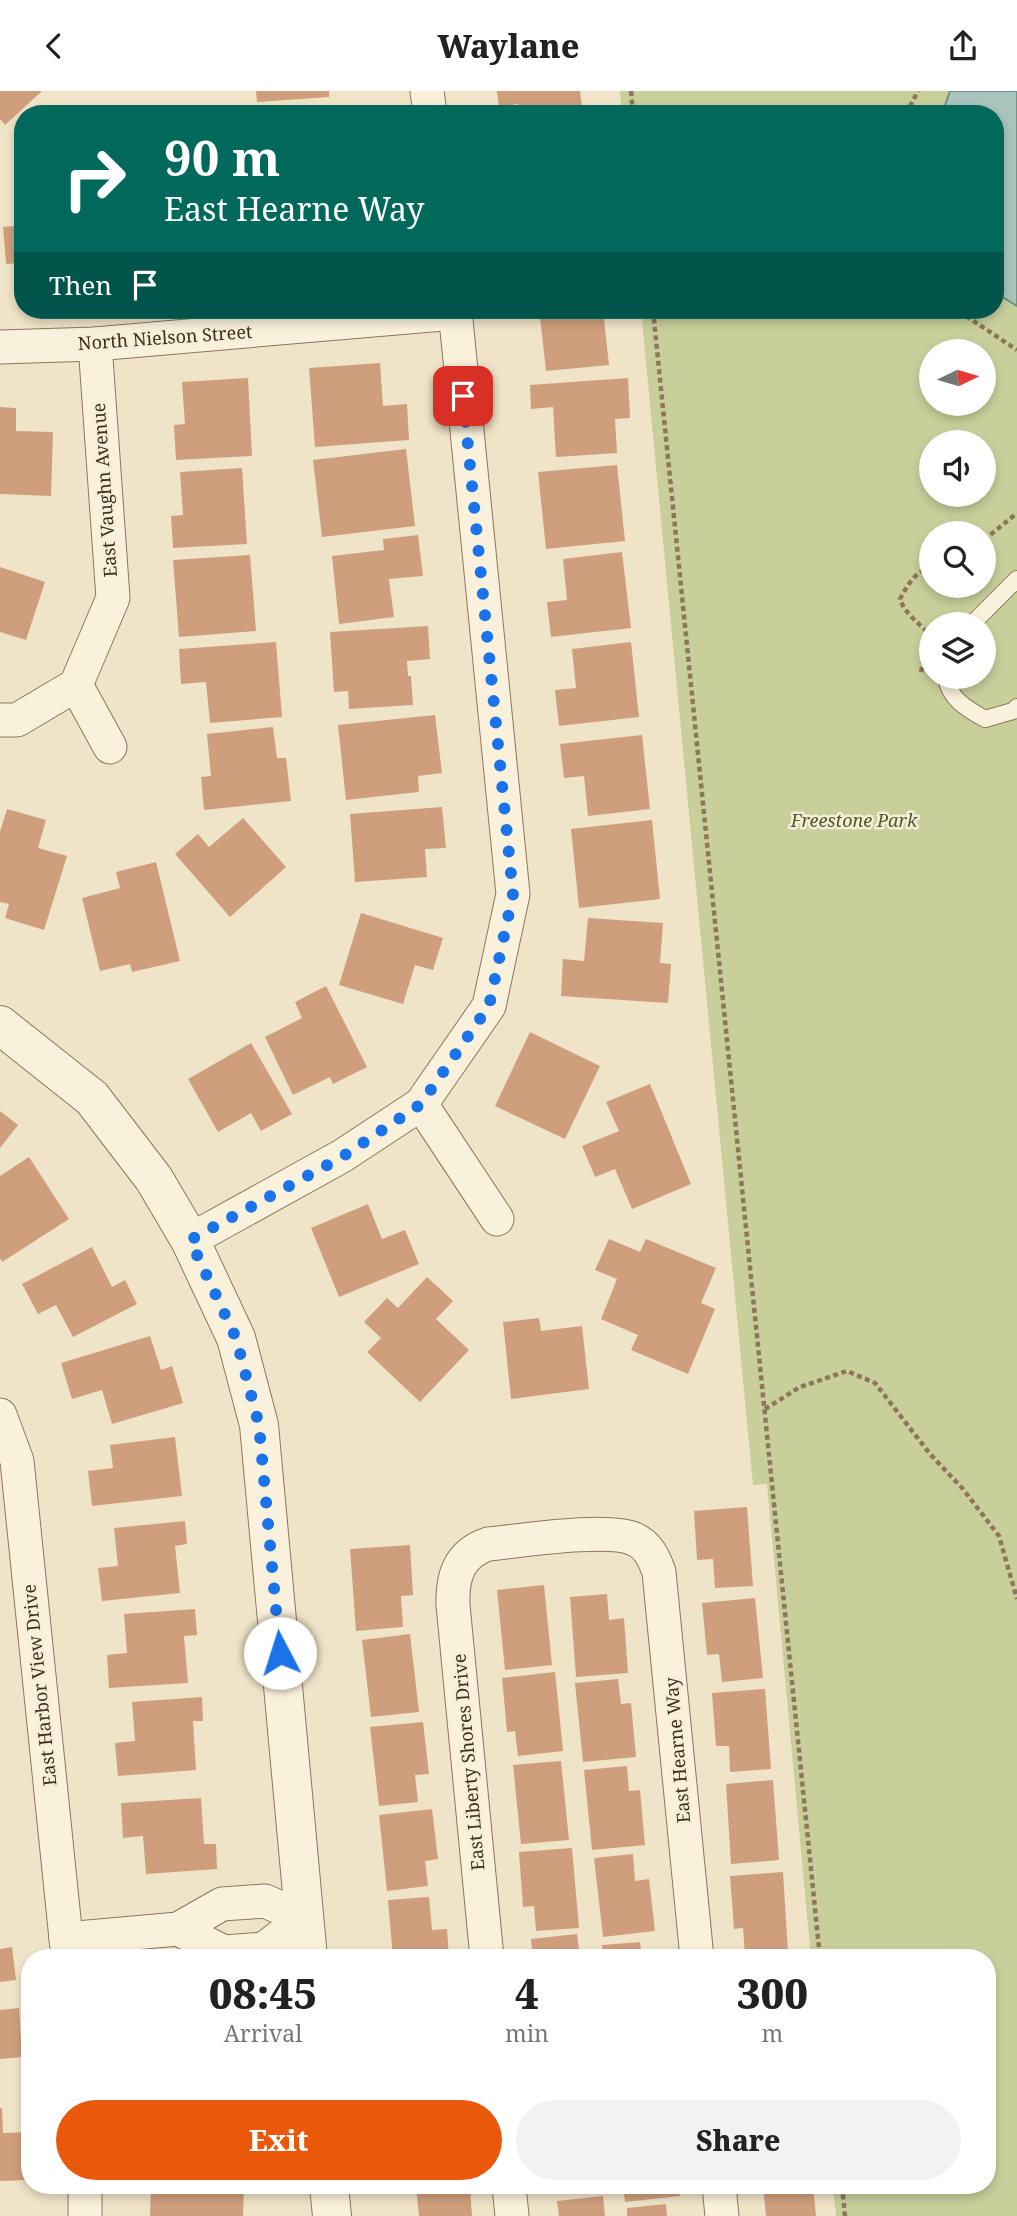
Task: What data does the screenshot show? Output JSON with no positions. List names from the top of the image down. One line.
{"streets":{"street":["North Nielson Street","East Vaughn Avenue","East Harbor View Drive","East Hearne Way","East Liberty Shores Drive"]},"crossings":[["North Nielson Street","East Vaughn Avenue"],["East Hearne Way","East Liberty Shores Drive"]],"parks":["Freestone Park"],"north":"right","page":{"header":"Waylane","turn":["90 m","East Hearne Way"],"then":"Then","eta":["08:45","Arrival","4","min","300","m"],"buttons":["Exit","Share"]}}
